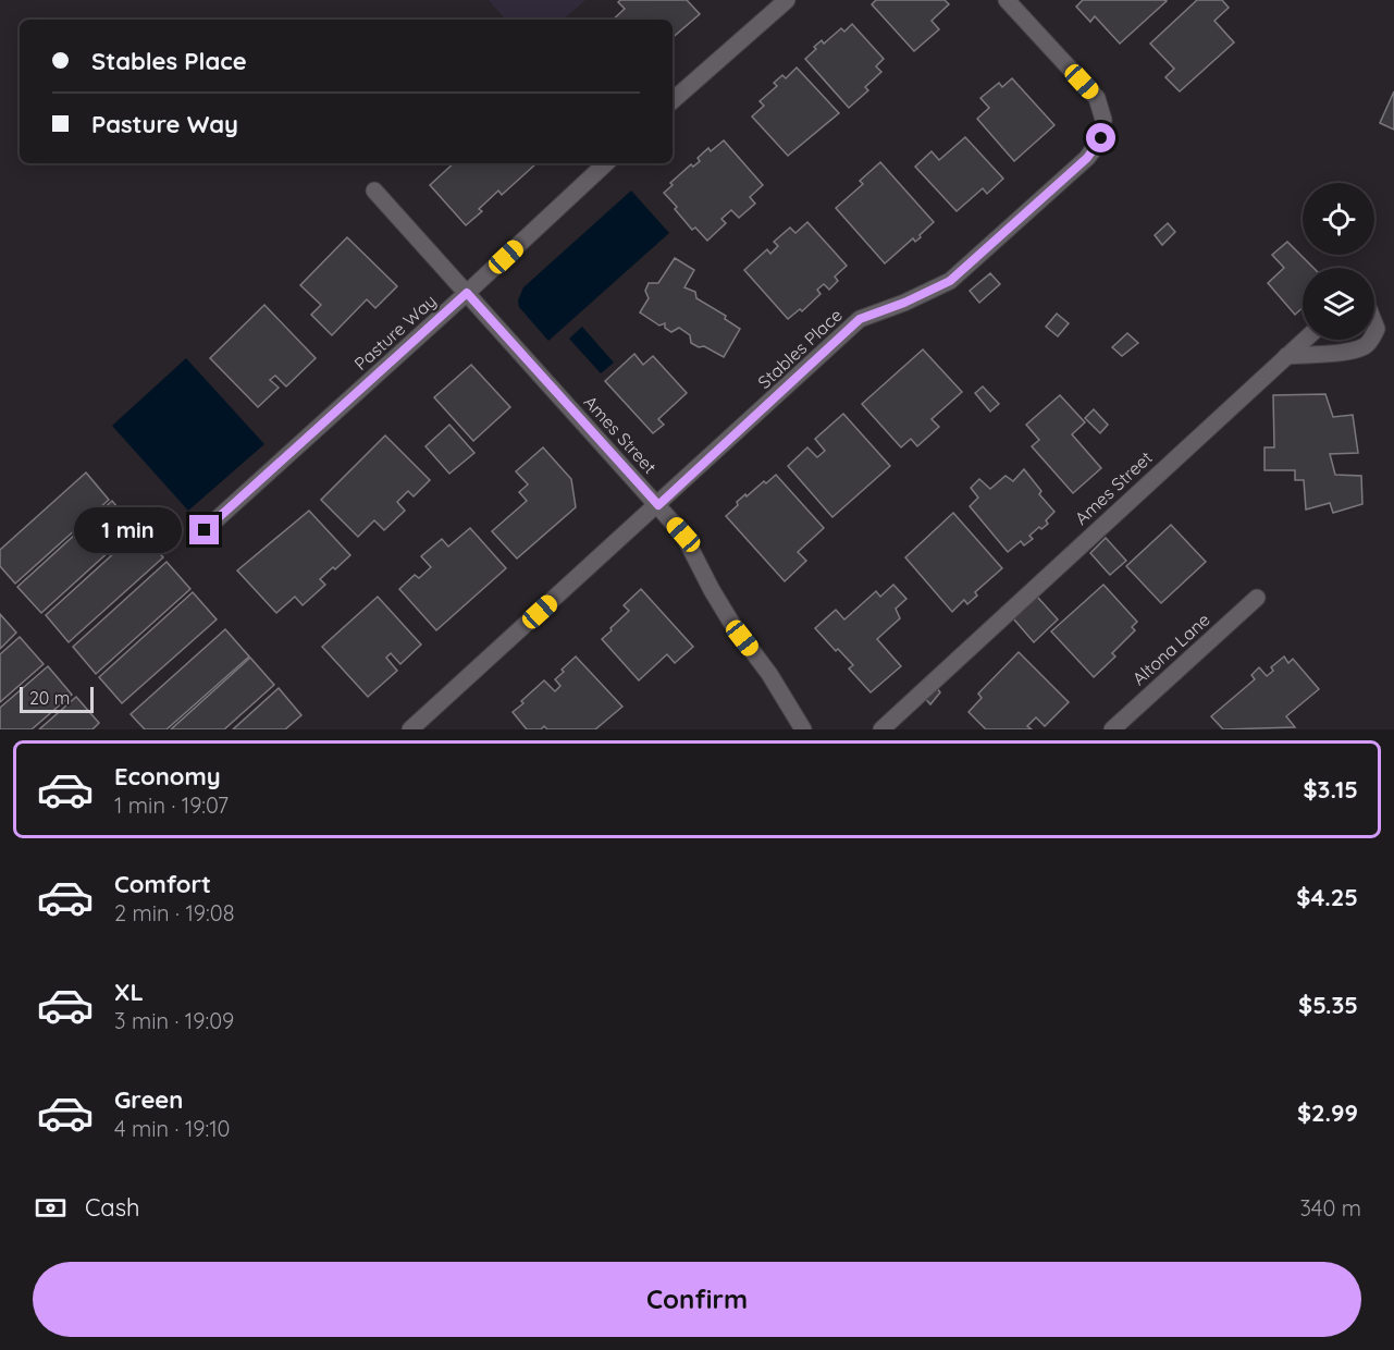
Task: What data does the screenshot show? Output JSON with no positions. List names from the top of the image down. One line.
{"streets":{"street":["Pasture Way","Stables Place","Ames Street","Altona Lane"]},"crossings":[["Pasture Way","Ames Street"],["Stables Place","Ames Street"]],"scale_bar":"20 m","page":{"banner":["Stables Place","Pasture Way"],"bubble":"1 min","scale":"20 m","list":[{"name":"Economy","note":"1 min · 19:07","value":"$3.15"},{"name":"Comfort","note":"2 min · 19:08","value":"$4.25"},{"name":"XL","note":"3 min · 19:09","value":"$5.35"},{"name":"Green","note":"4 min · 19:10","value":"$2.99"}],"pay":["Cash","340 m"],"buttons":"Confirm"}}
